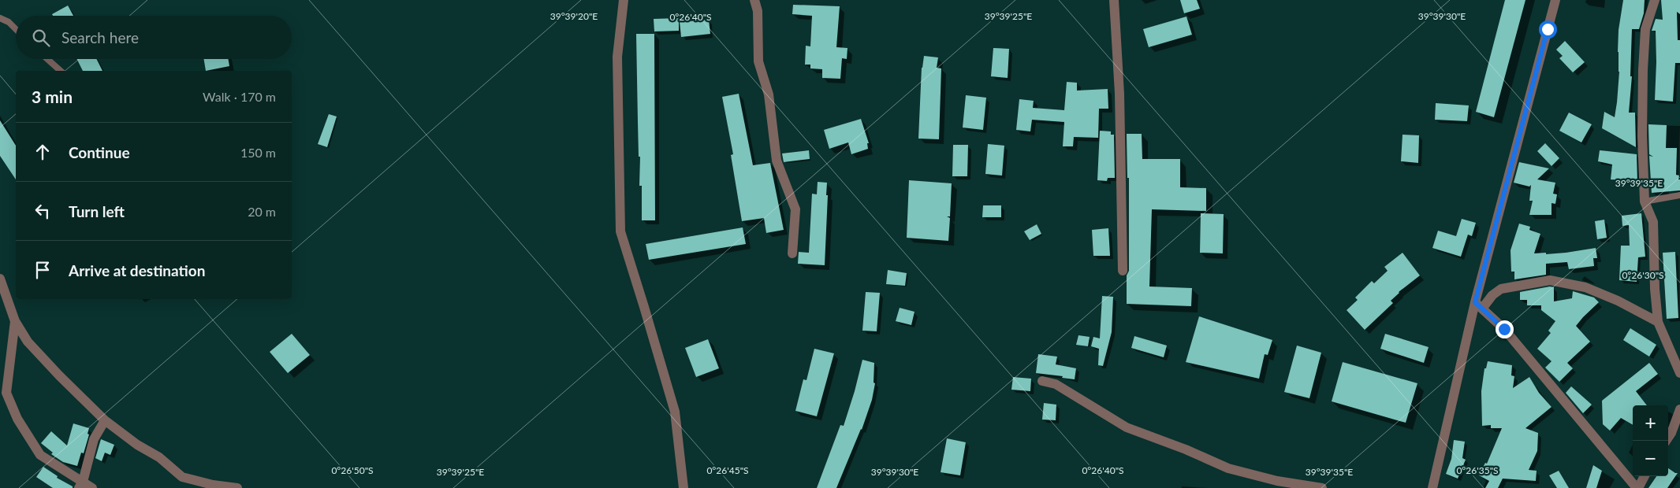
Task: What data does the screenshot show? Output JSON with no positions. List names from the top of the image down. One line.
{"page":{"search":"Search here","heading":["3 min","Walk · 170 m"],"list":[["Continue","150 m"],["Turn left","20 m"],"Arrive at destination"],"map_buttons":["+","−"]},"coordinates":["39°39'20\"E","39°39'25\"E","39°39'30\"E","0°26'40\"S","39°39'35\"E","0°26'30\"S","0°26'50\"S","0°26'45\"S","0°26'35\"S"]}
